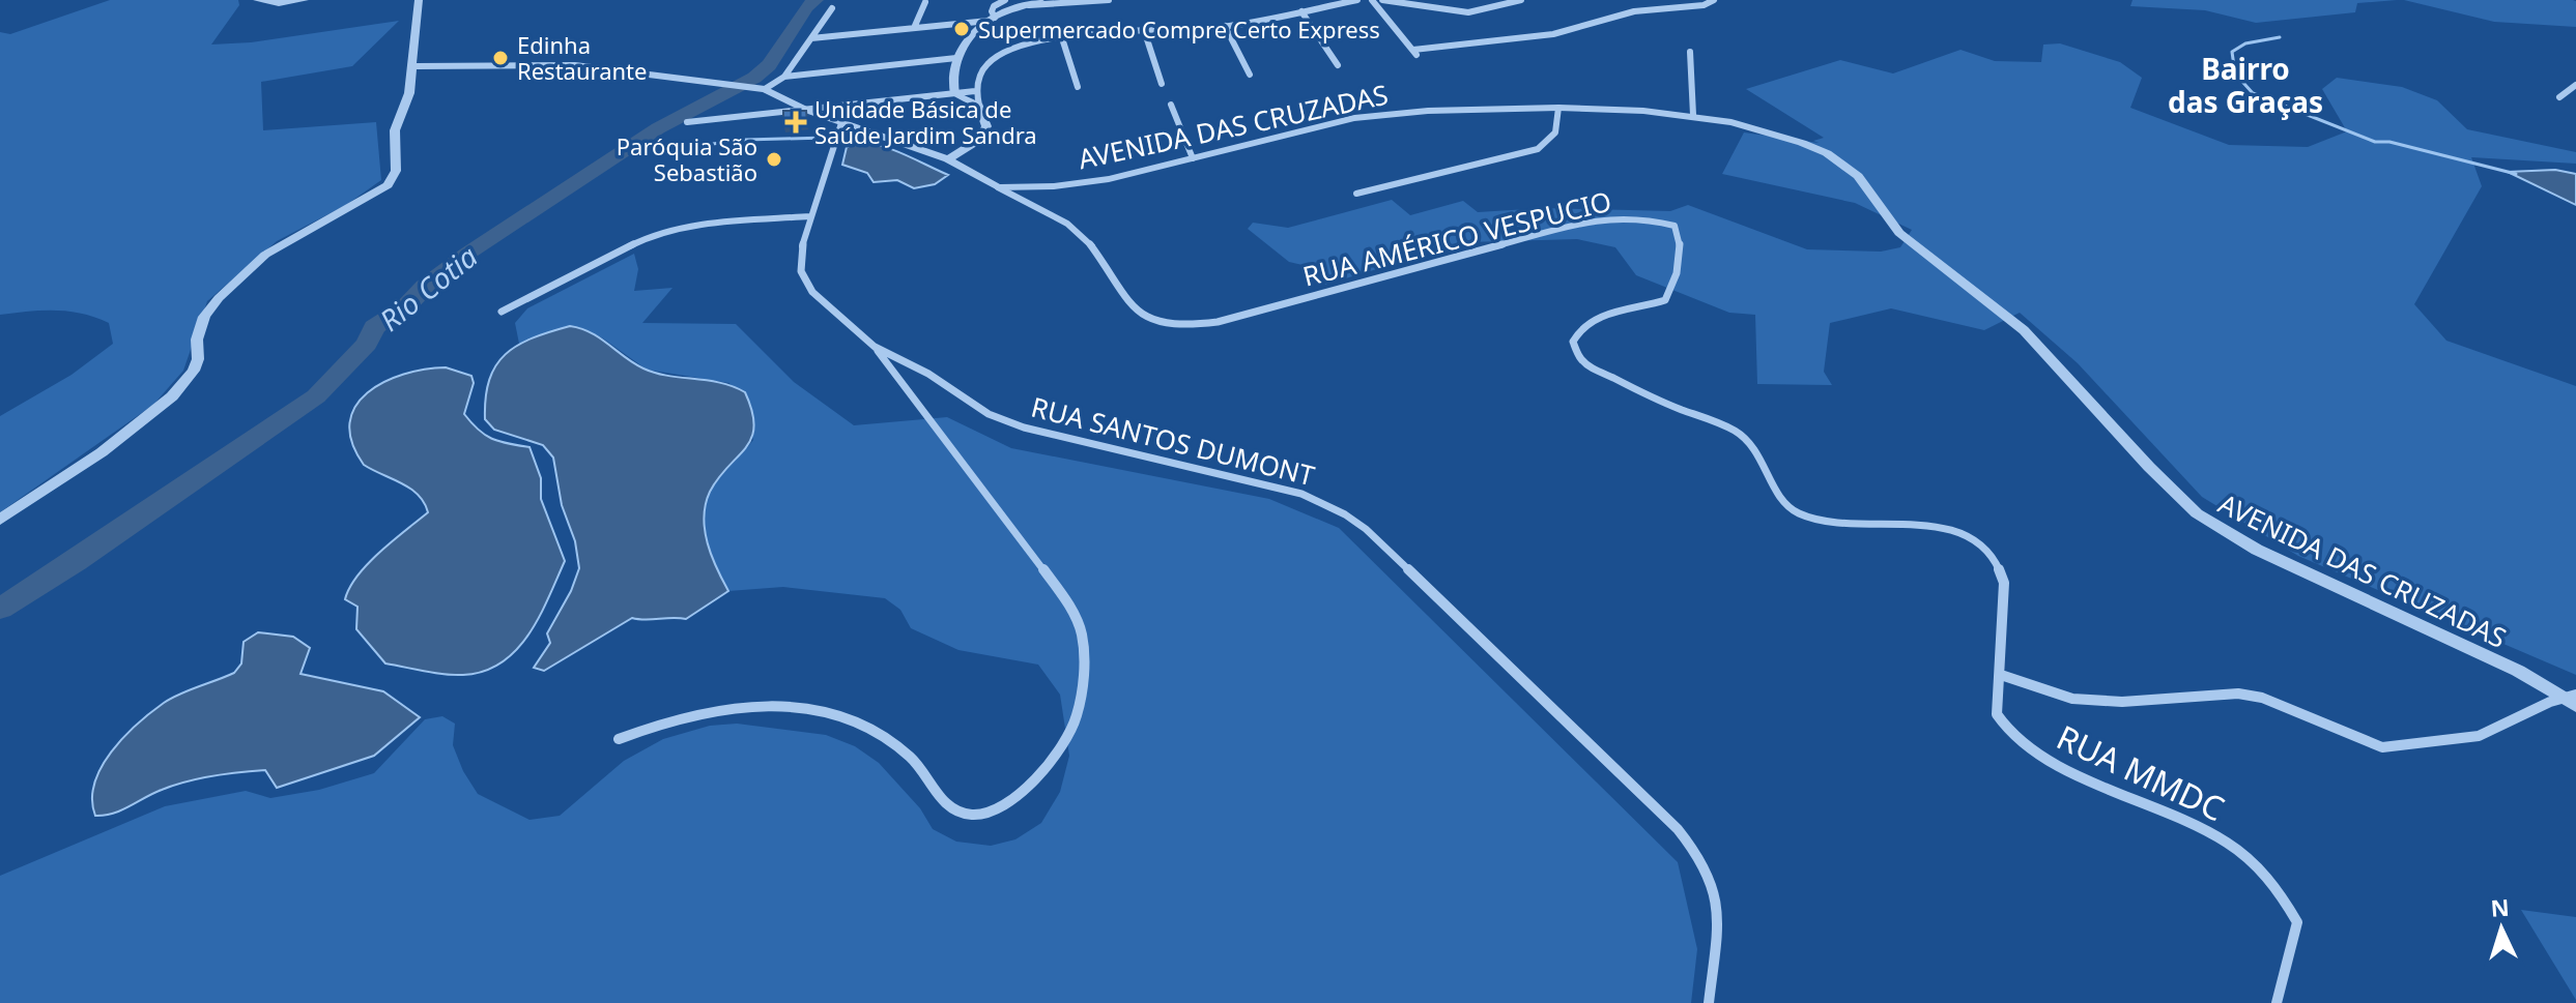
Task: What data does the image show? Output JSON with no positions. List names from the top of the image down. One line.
{"streets":{"street":["AVENIDA DAS CRUZADAS","RUA AMÉRICO VESPUCIO","RUA SANTOS DUMONT","RUA MMDC"]},"crossings":[["AVENIDA DAS CRUZADAS","RUA AMÉRICO VESPUCIO"],["RUA AMÉRICO VESPUCIO","RUA MMDC"]],"districts":["Bairro das Graças"],"water":["Rio Cotia"],"places":{"other":["Supermercado Compre Certo Express","Edinha Restaurante","Paróquia São Sebastião"],"health":["Unidade Básica de Saúde Jardim Sandra"]},"north":"top"}
